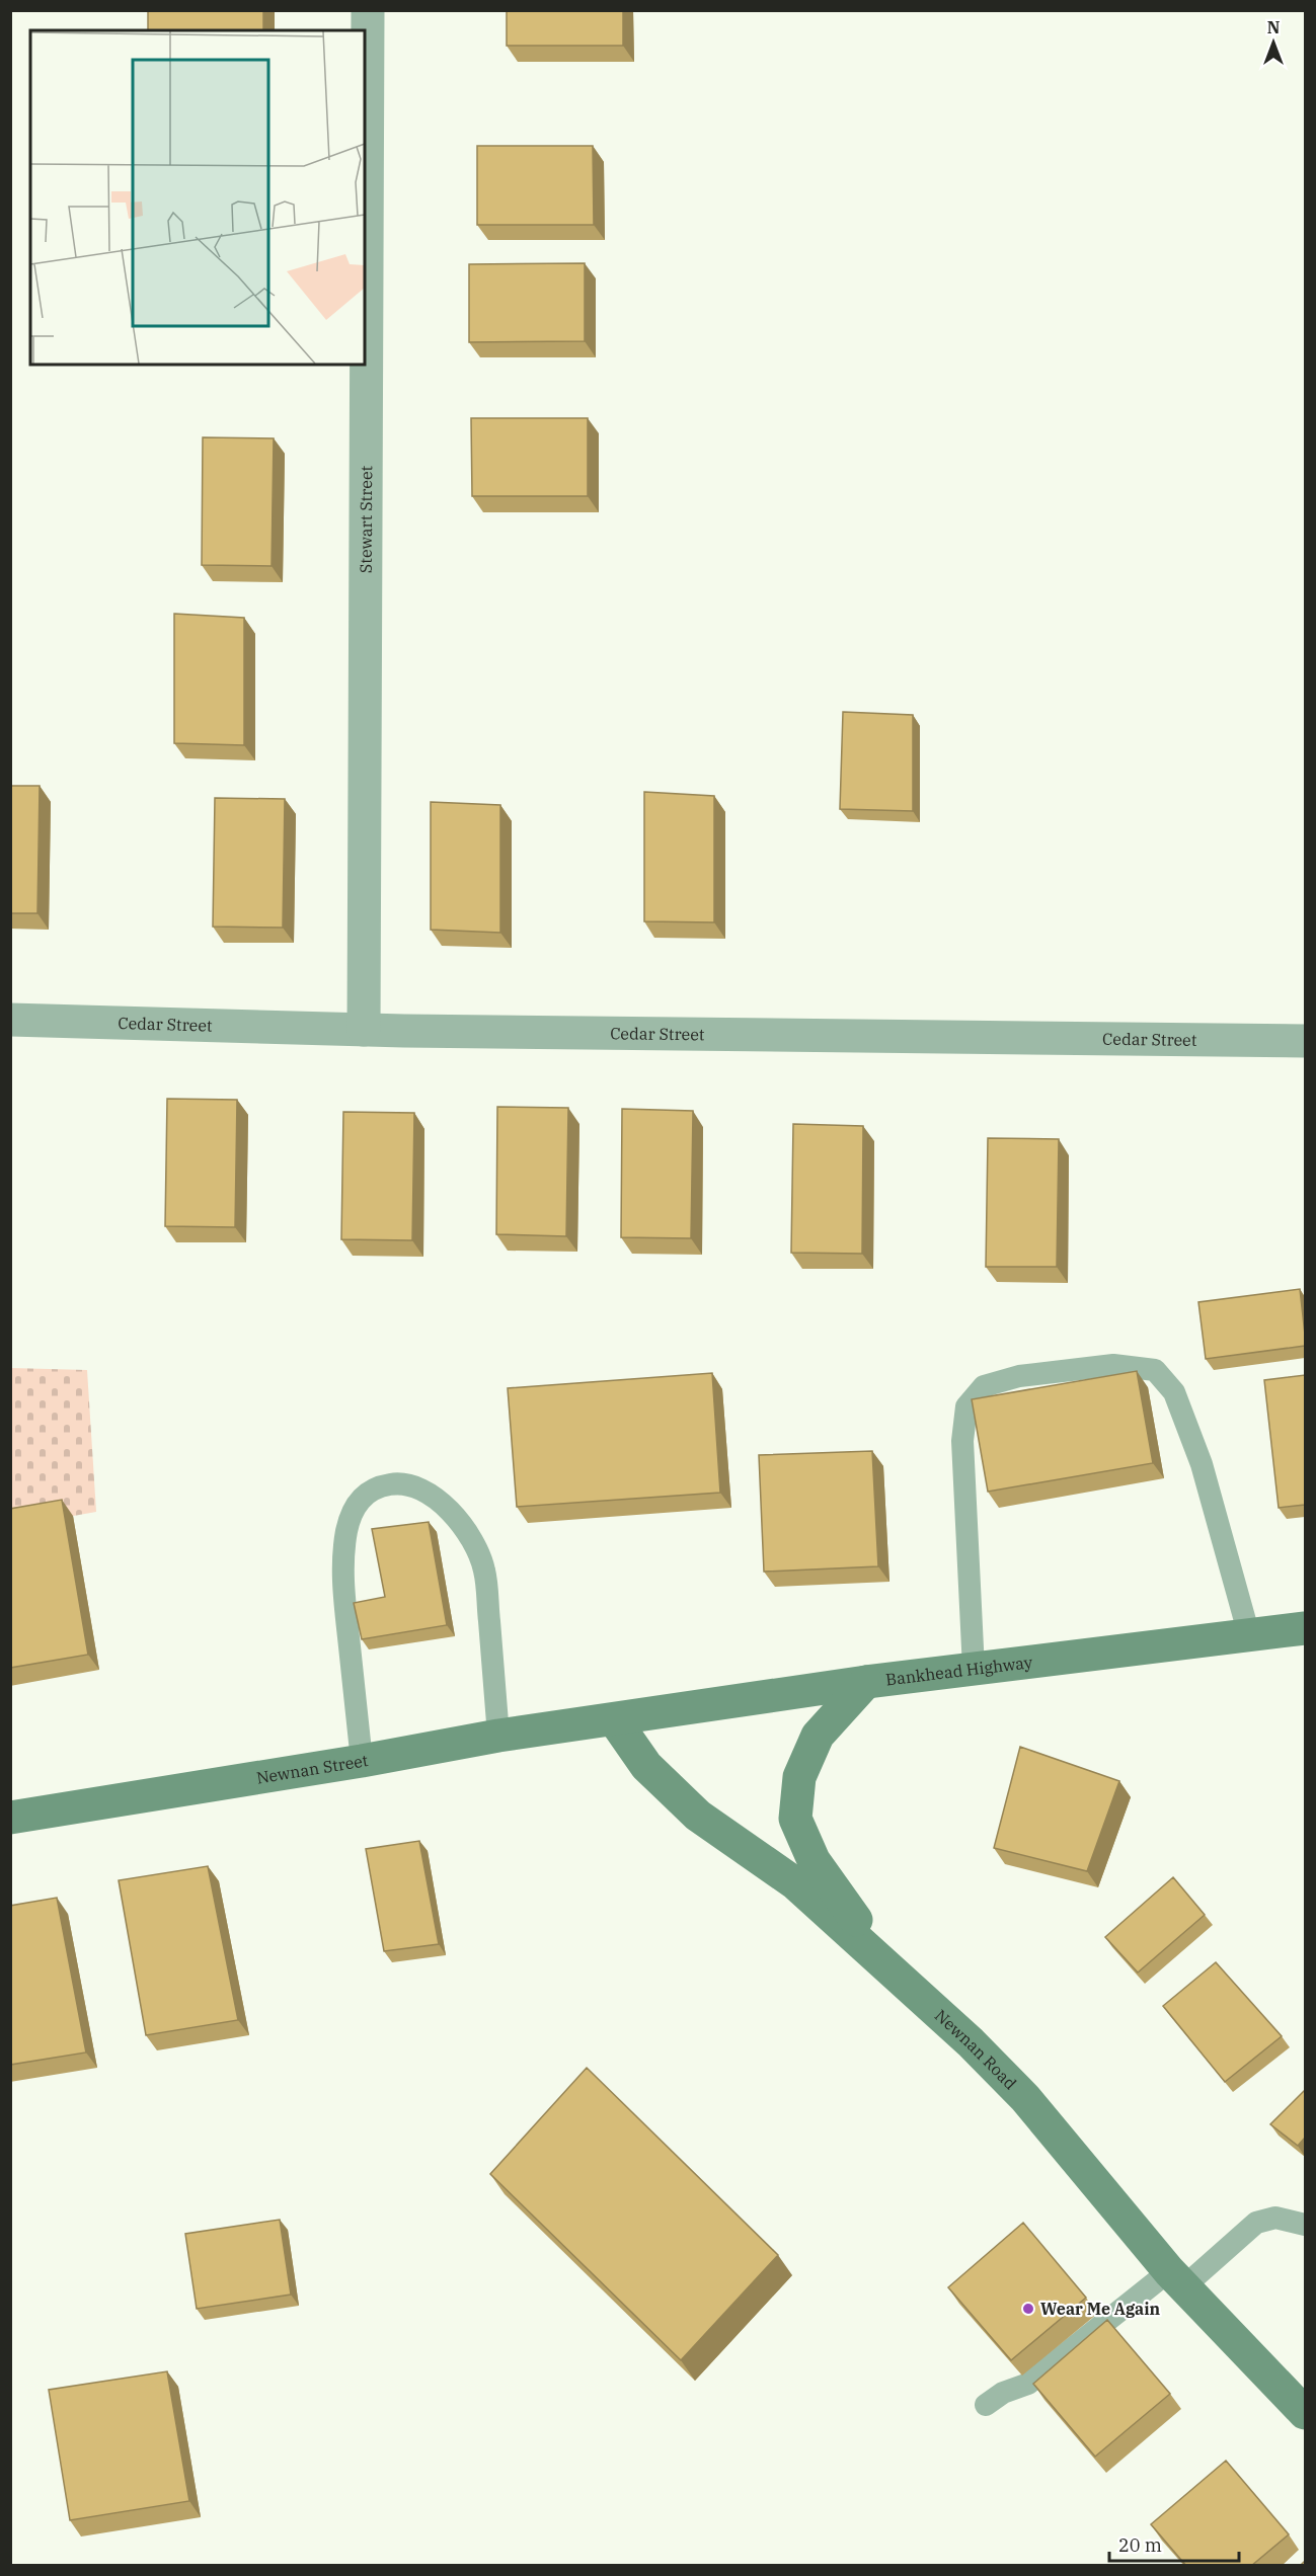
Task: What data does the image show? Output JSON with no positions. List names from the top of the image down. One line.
{"streets":{"main road":["Bankhead Highway","Newnan Street","Newnan Road"],"street":["Stewart Street","Cedar Street"]},"crossings":[["Stewart Street","Cedar Street"],["Bankhead Highway","Newnan Street"],["Bankhead Highway","Newnan Road"],["Newnan Street","Newnan Road"]],"places":["Wear Me Again"],"scale_bar":"20 m","north":"top"}
